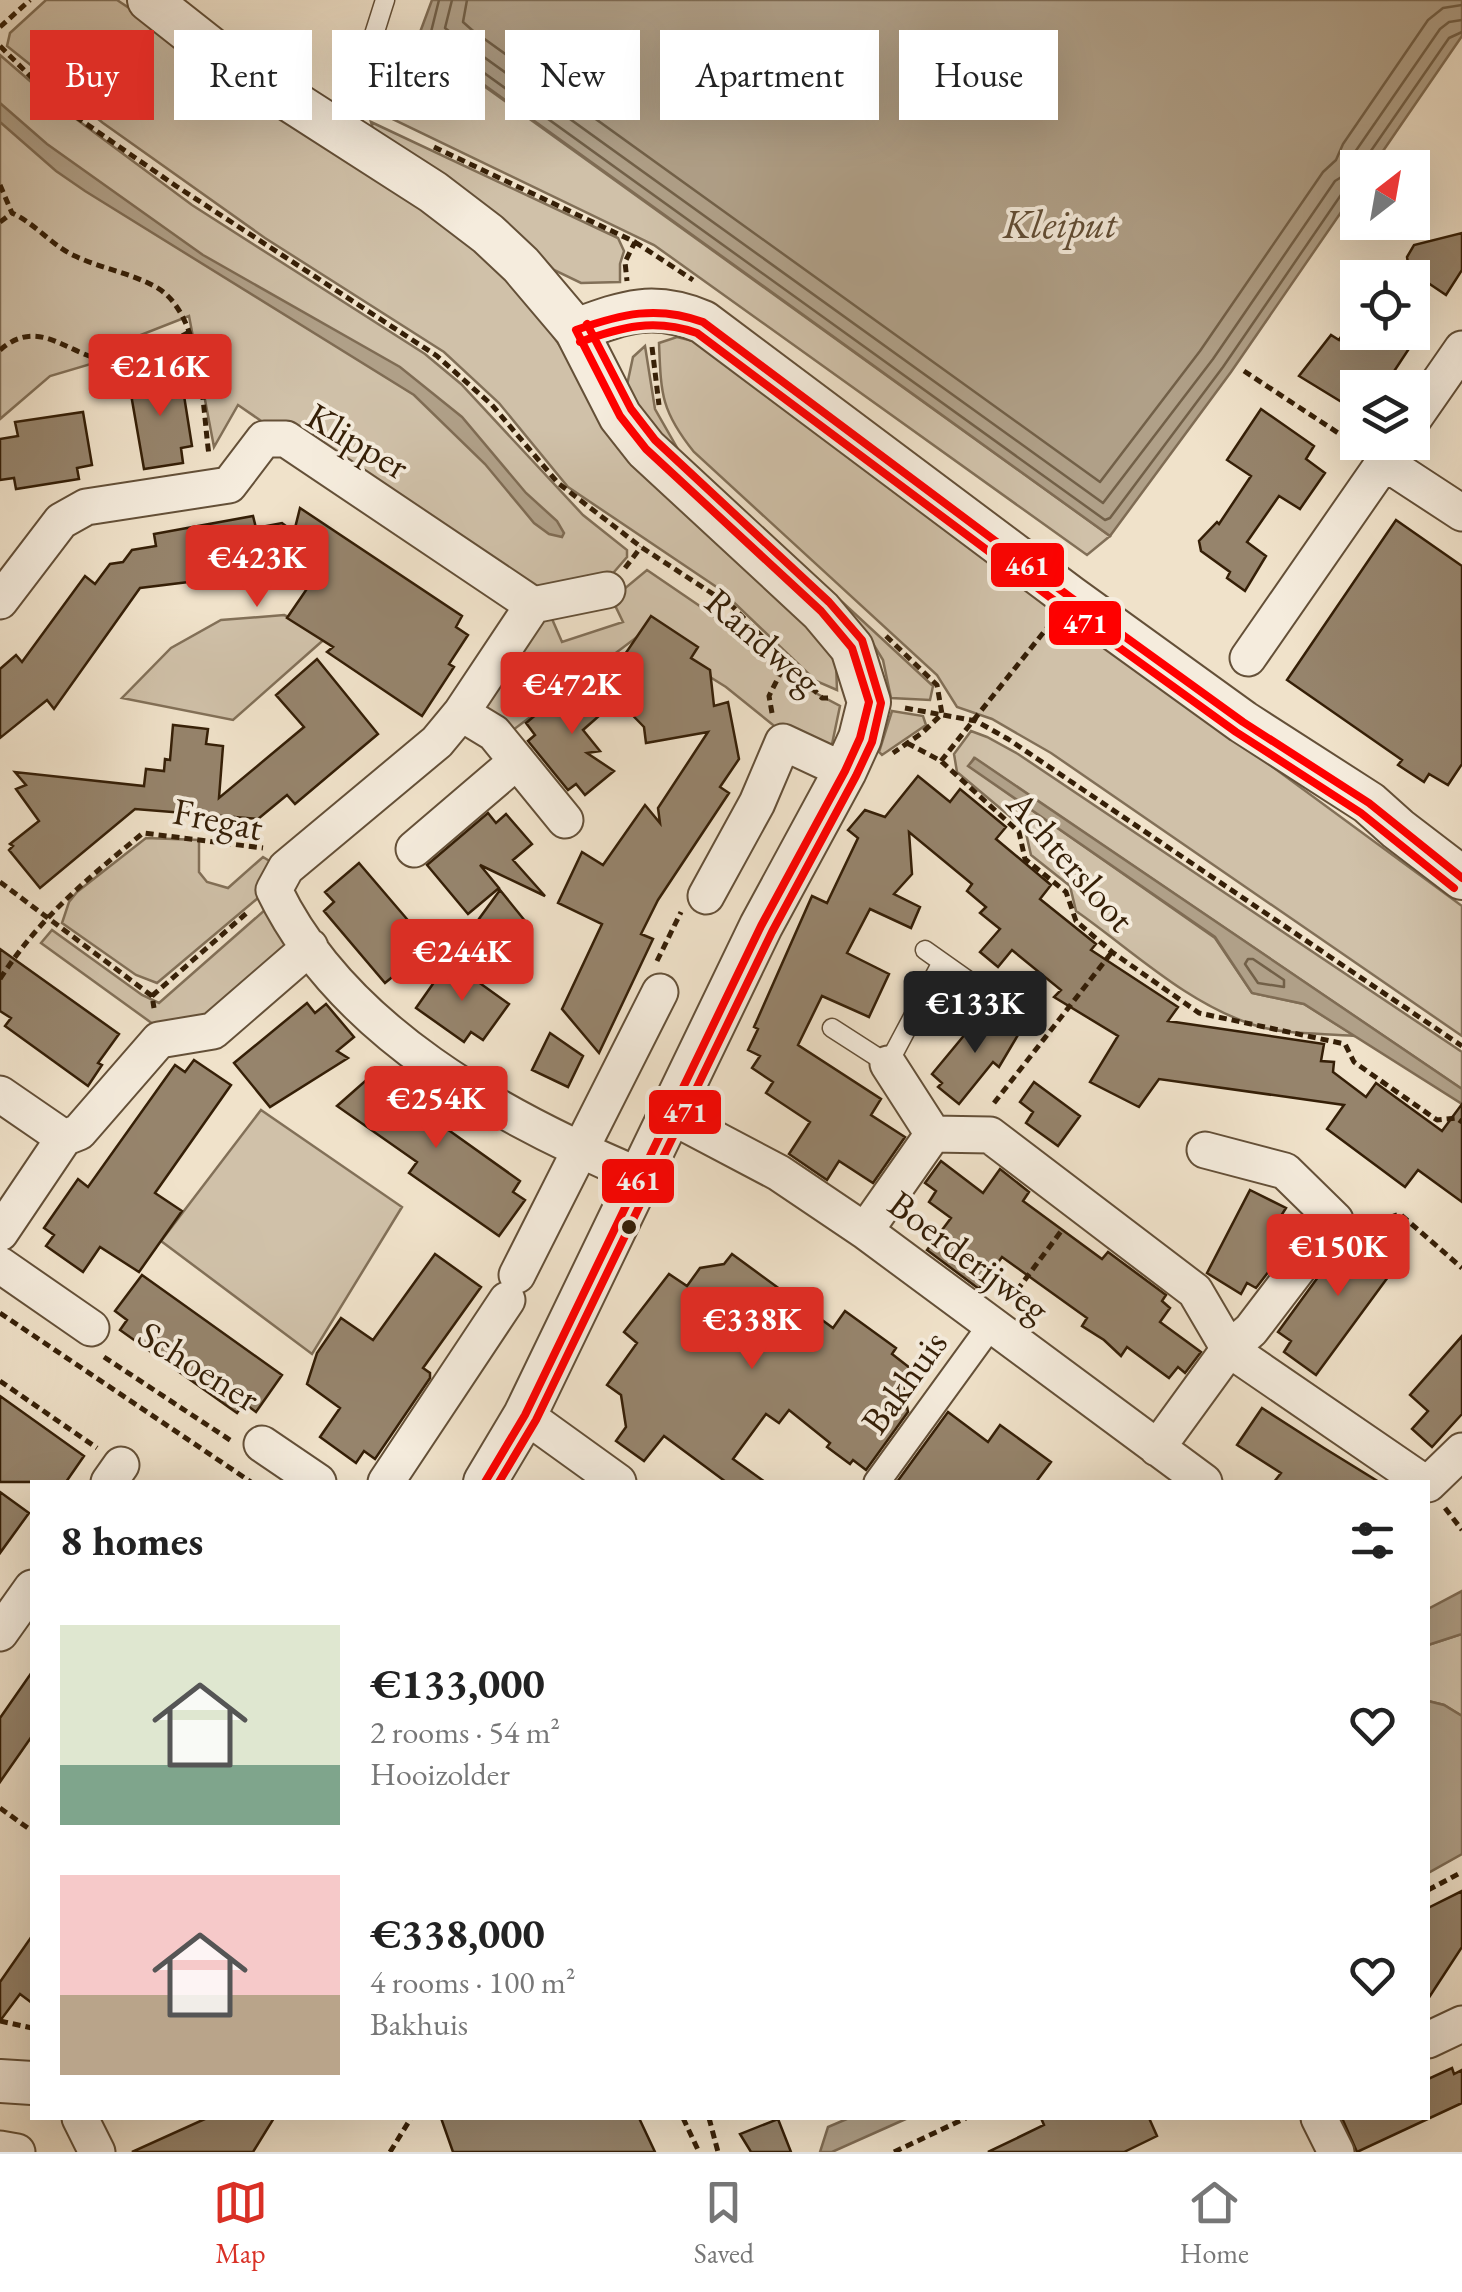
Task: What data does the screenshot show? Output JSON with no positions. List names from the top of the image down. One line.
{"streets":{"street":["Klipper","Randweg","Boerderijweg","Schoener","Bakhuis"],"path":["Fregat","Achtersloot"]},"crossings":[["Randweg","Achtersloot"],["Boerderijweg","Bakhuis"]],"water":["Kleiput"],"lines":["transit line 461","transit line 471"],"north":"top right","page":{"chip":["Buy","Rent","Filters","New","Apartment","House"],"price":["€216K","€423K","€472K","€244K","€133K","€254K","€150K","€338K"],"heading":"8 homes","list":[{"name":"€133,000","note":"2 rooms · 54 m² · Hooizolder"},{"name":"€338,000","note":"4 rooms · 100 m² · Bakhuis"}],"tabs":["Map","Saved","Home"]}}
